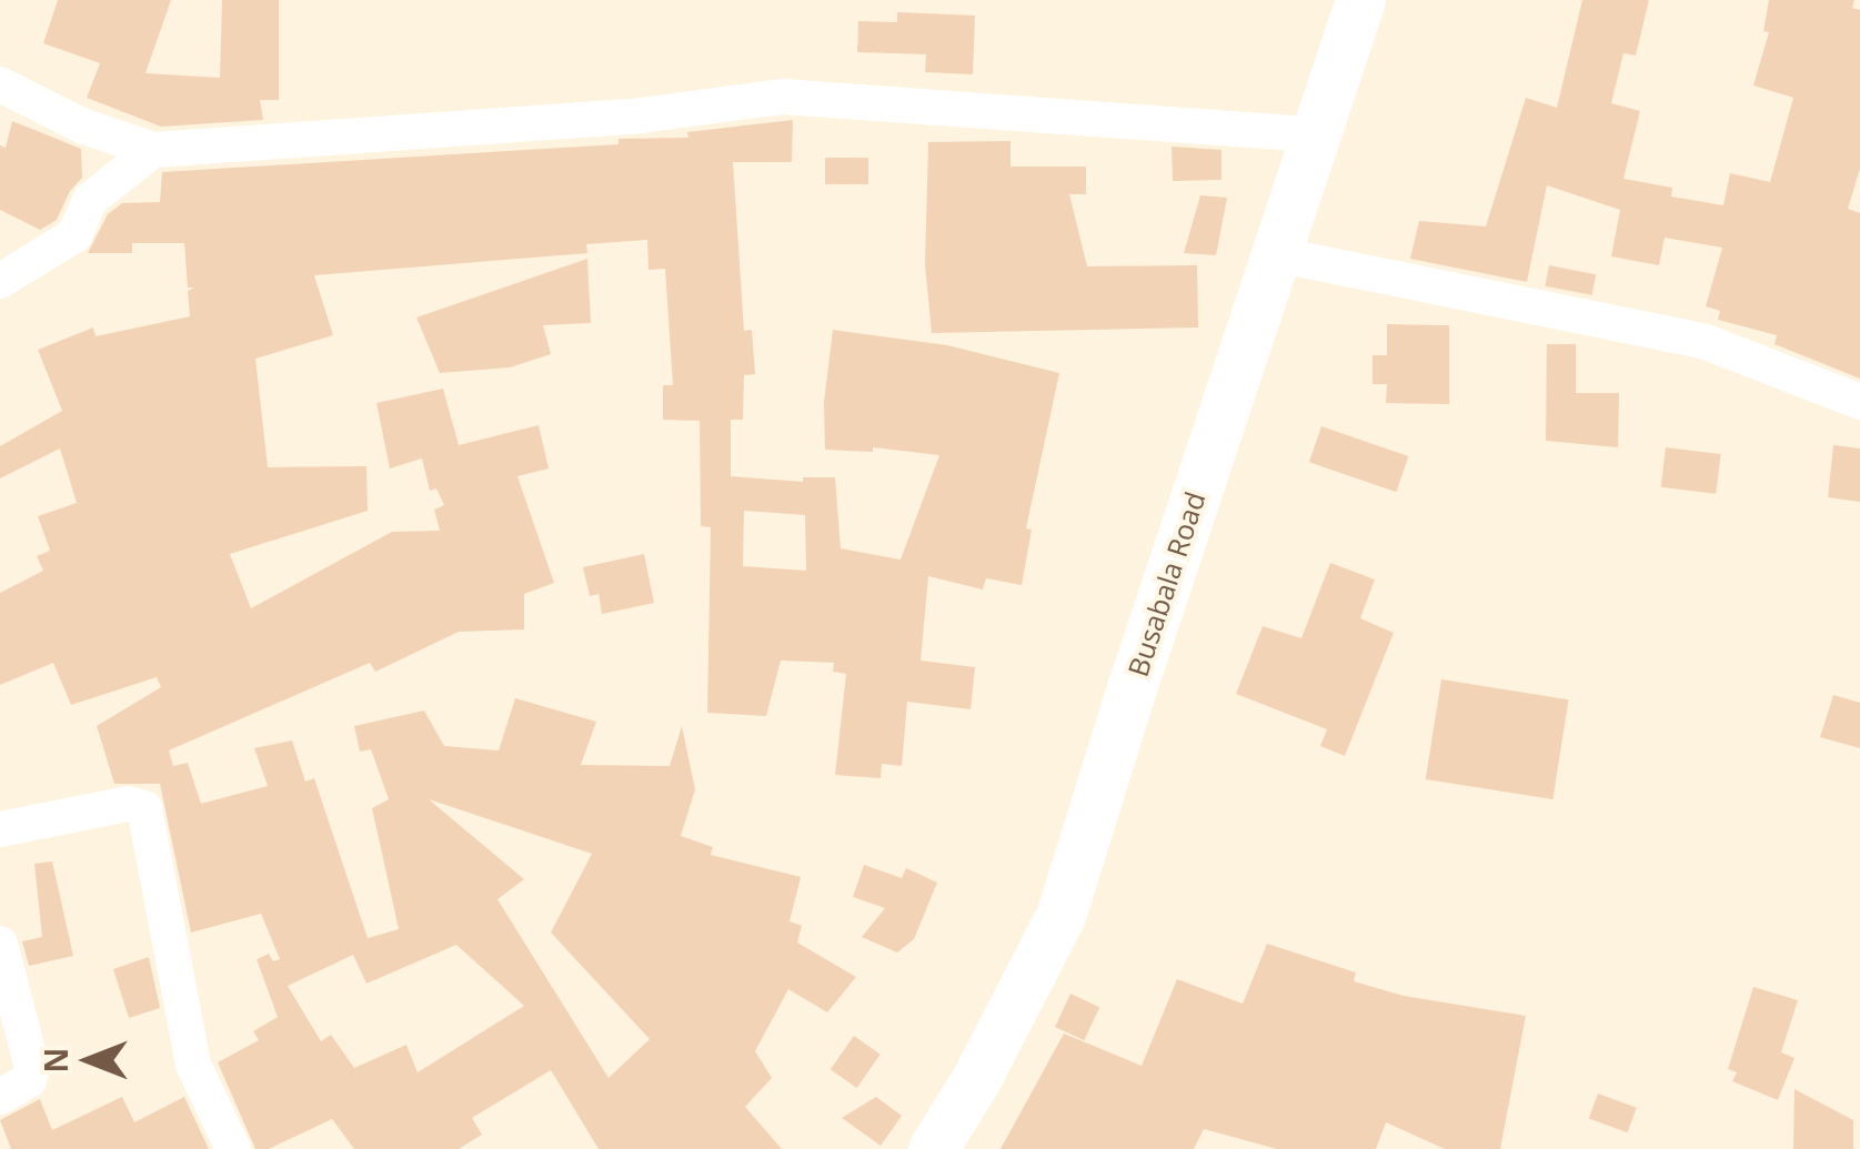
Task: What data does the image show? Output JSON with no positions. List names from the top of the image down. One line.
{"streets":{"street":["Busabala Road"]},"north":"left"}
